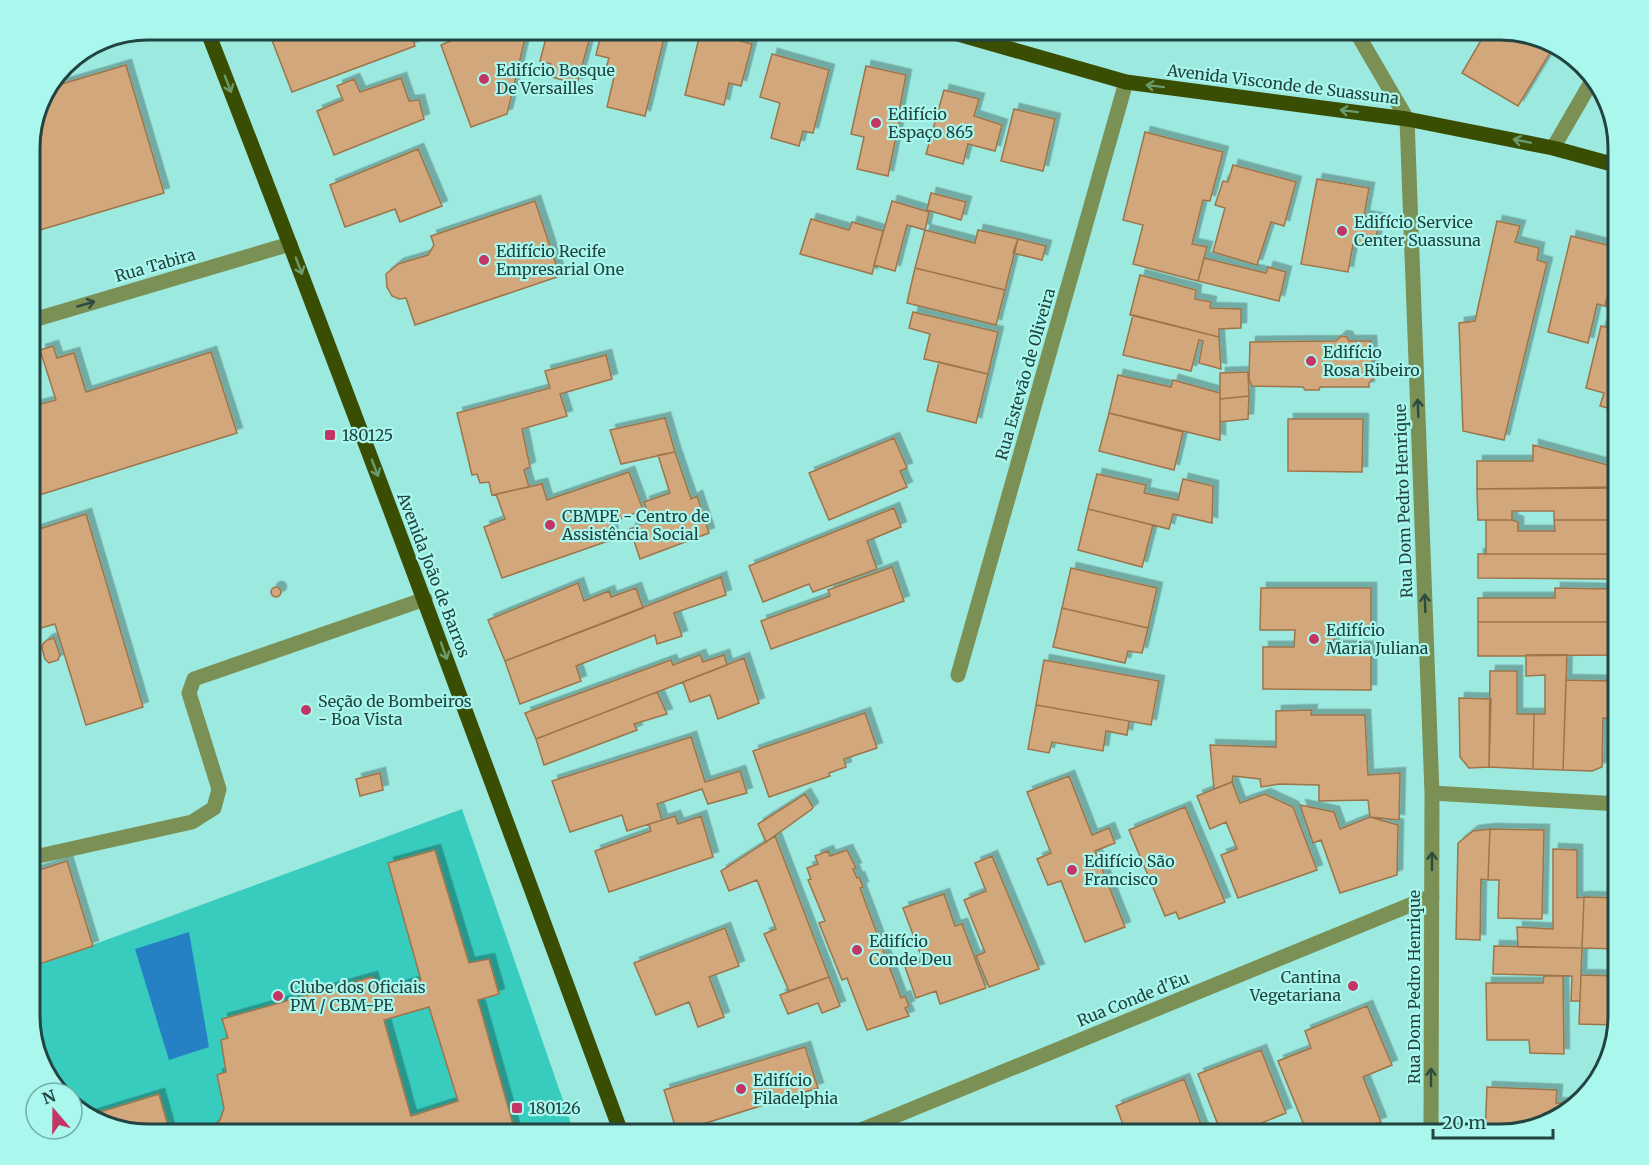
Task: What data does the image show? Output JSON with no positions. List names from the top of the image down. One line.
{"streets":{"main road":["Avenida Visconde de Suassuna","Avenida João de Barros"],"street":["Rua Tabira","Rua Estevão de Oliveira","Rua Dom Pedro Henrique","Rua Conde d'Eu"]},"crossings":[["Avenida Visconde de Suassuna","Rua Estevão de Oliveira"],["Avenida Visconde de Suassuna","Rua Dom Pedro Henrique"],["Rua Tabira","Avenida João de Barros"],["Rua Dom Pedro Henrique","Rua Conde d'Eu"]],"one_way":["Avenida Visconde de Suassuna","Rua Tabira","Rua Dom Pedro Henrique","Avenida João de Barros"],"places":{"other":["Edifício Bosque De Versailles","Edifício Espaço 865","Edifício Service Center Suassuna","Edifício Recife Empresarial One","Edifício Rosa Ribeiro","CBMPE - Centro de Assistência Social","Edifício Maria Juliana","Seção de Bombeiros - Boa Vista","Edifício São Francisco","Edifício Conde Deu","Cantina Vegetariana","Clube dos Oficiais PM / CBM-PE","Edifício Filadelphia"],"transit":["180125","180126"]},"scale_bar":"20 m","north":"top"}
